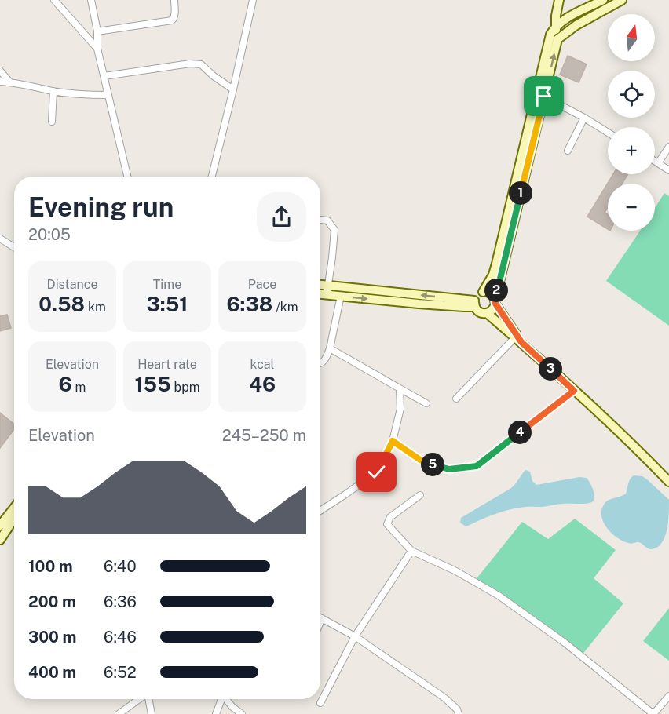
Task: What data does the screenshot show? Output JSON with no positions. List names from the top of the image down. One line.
{"north":"top","page":{"map_buttons":["+","−"],"heading":["Evening run","20:05"],"pins":["1","2","3","4","5"],"stats":[["Distance","0.58 km"],["Time","3:51"],["Pace","6:38 /km"],["Elevation","6 m"],["Heart rate","155 bpm"],["kcal","46"]],"chart":["Elevation","245–250 m"],"list":[{"name":"100 m","note":"6:40"},{"name":"200 m","note":"6:36"},{"name":"300 m","note":"6:46"},{"name":"400 m","note":"6:52"}]}}
